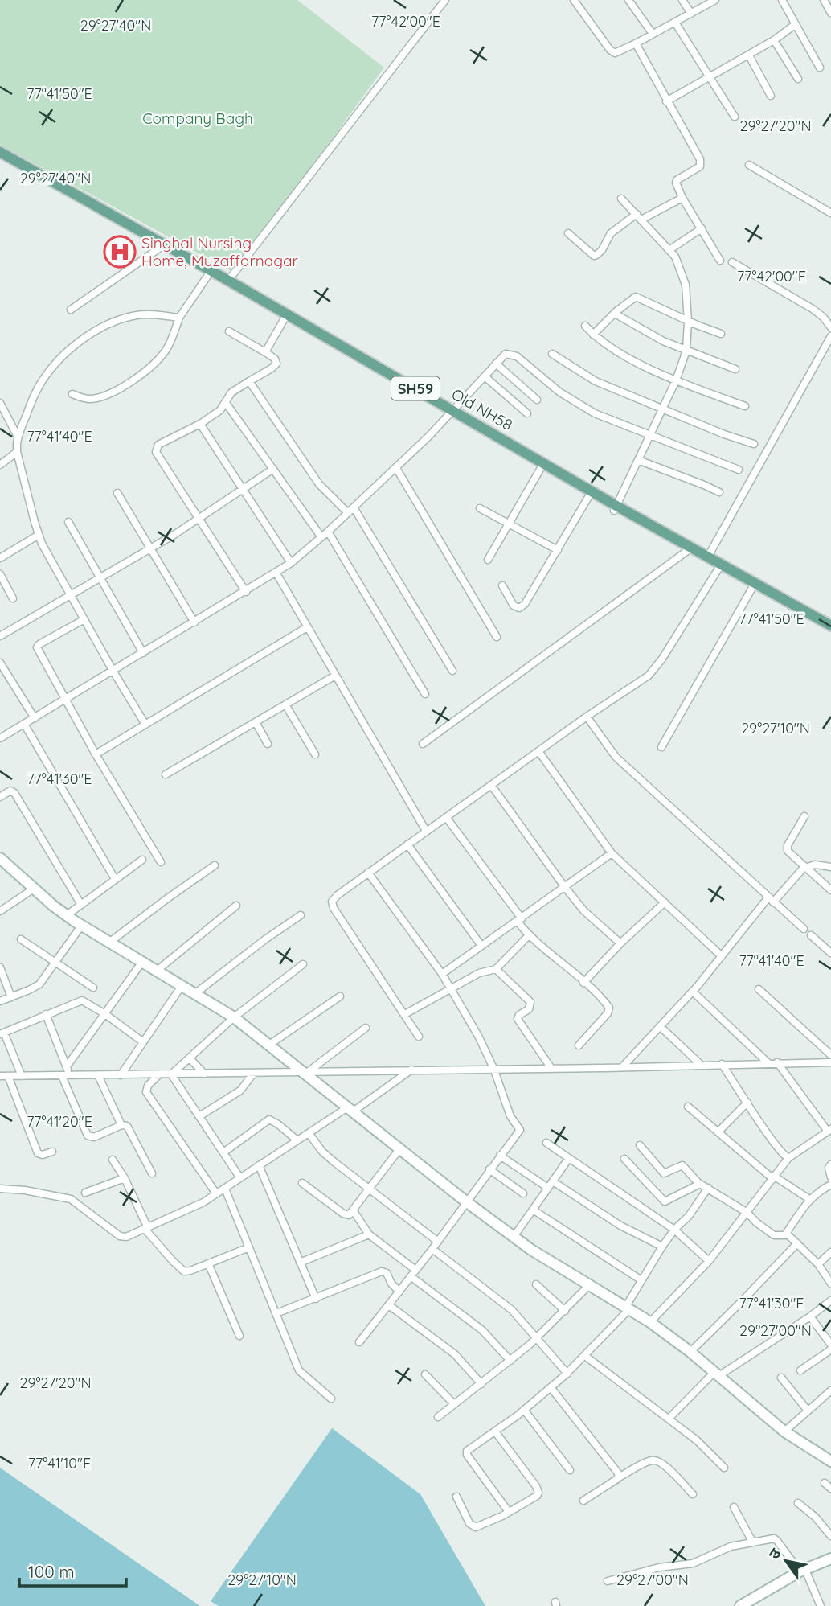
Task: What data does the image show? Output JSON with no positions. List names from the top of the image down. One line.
{"streets":{"main road":["SH59","Old NH58"]},"parks":["Company Bagh"],"places":{"hospital":["Singhal Nursing Home, Muzaffarnagar"]},"scale_bar":"100 m","north":"top left","coordinates":["77°42'00\"E","29°27'40\"N","77°41'50\"E","29°27'20\"N","77°41'40\"E","29°27'10\"N","77°41'30\"E","77°41'20\"E","29°27'00\"N","77°41'10\"E"]}
